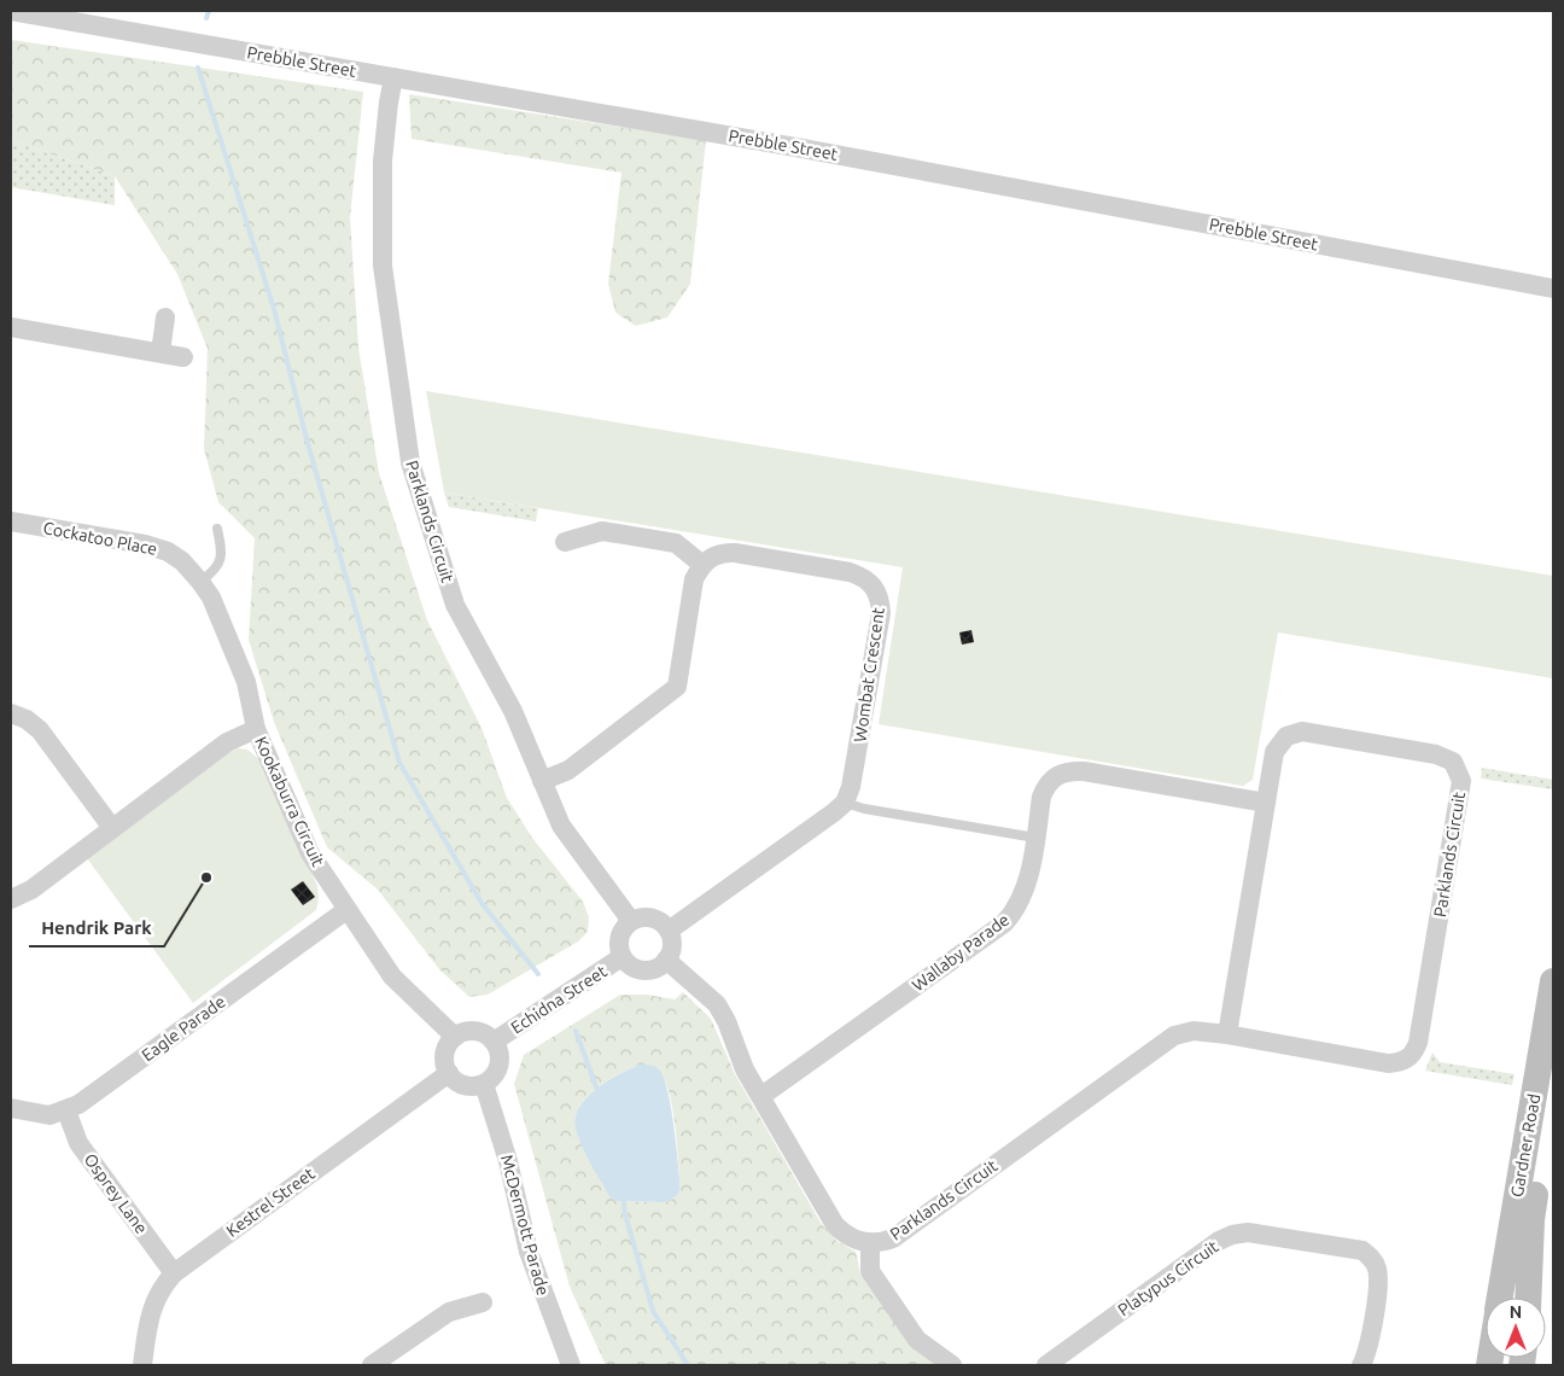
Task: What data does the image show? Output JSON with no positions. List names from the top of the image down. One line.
{"streets":{"street":["Prebble Street","Parklands Circuit","Cockatoo Place","Wombat Crescent","Kookaburra Circuit","Wallaby Parade","Echidna Street","Eagle Parade","Gardner Road","Osprey Lane","Kestrel Street","McDermott Parade","Platypus Circuit"]},"crossings":[["Prebble Street","Parklands Circuit"],["Parklands Circuit","Wallaby Parade"],["Parklands Circuit","Echidna Street"],["Cockatoo Place","Kookaburra Circuit"],["Kookaburra Circuit","Echidna Street"],["Kookaburra Circuit","Eagle Parade"],["Kookaburra Circuit","Kestrel Street"],["Kookaburra Circuit","McDermott Parade"],["Echidna Street","Kestrel Street"],["Echidna Street","McDermott Parade"],["Eagle Parade","Osprey Lane"],["Osprey Lane","Kestrel Street"],["Kestrel Street","McDermott Parade"]],"places":["Hendrik Park"],"north":"top"}
